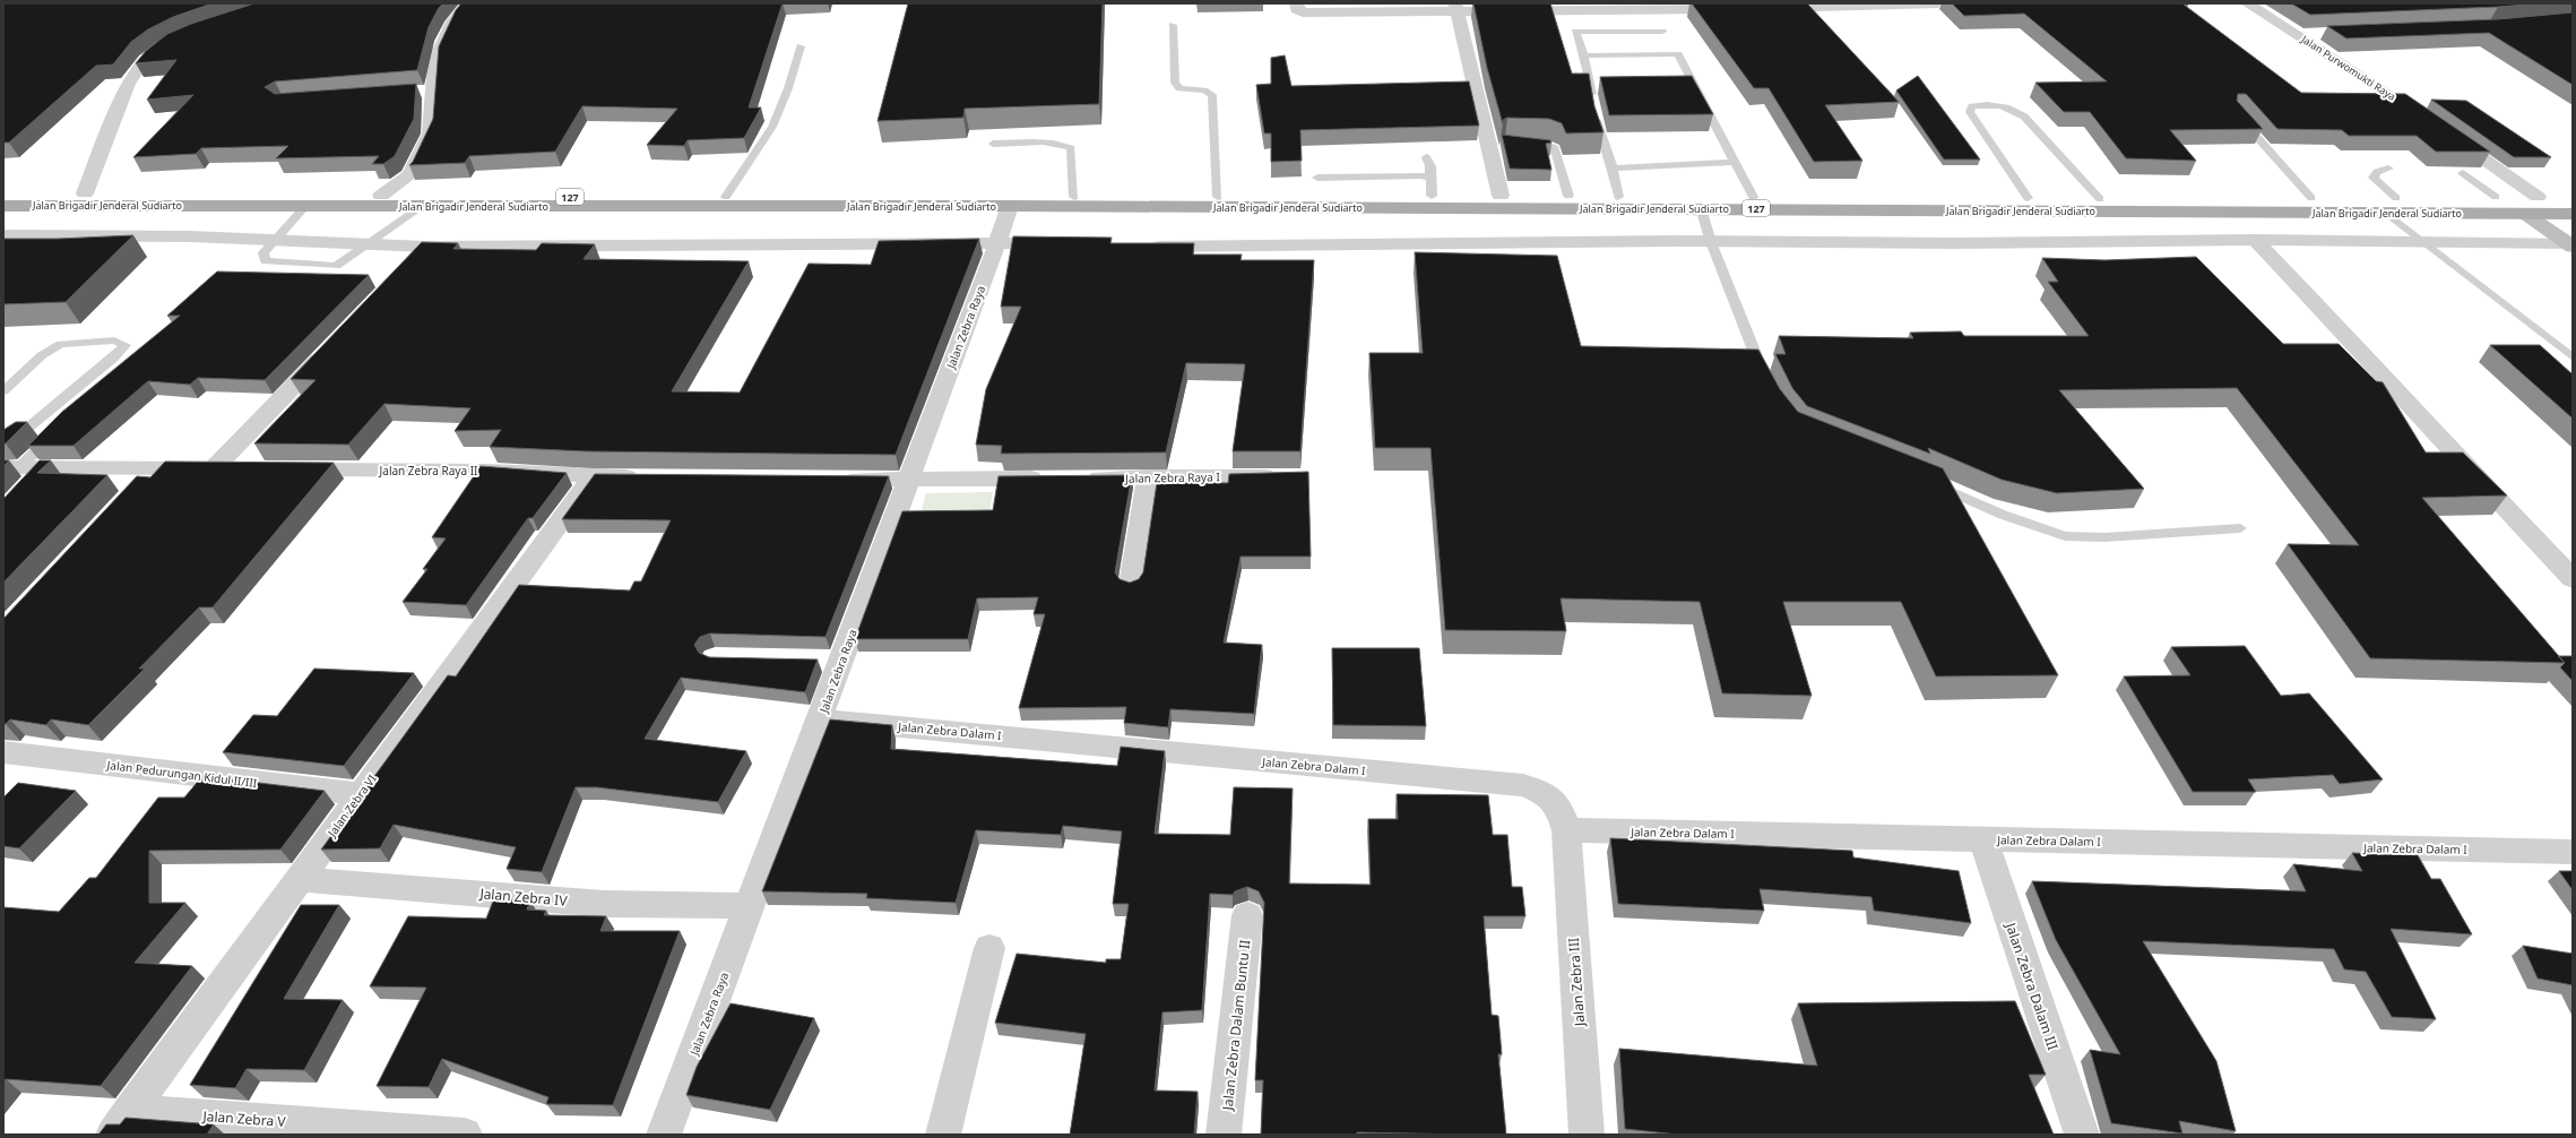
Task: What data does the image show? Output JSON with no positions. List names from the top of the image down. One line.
{"streets":{"main road":["127","Jalan Brigadir Jenderal Sudiarto"],"street":["Jalan Purwomukti Raya","Jalan Zebra Raya","Jalan Zebra Raya II","Jalan Zebra Raya I","Jalan Zebra Dalam I","Jalan Pedurungan Kidul II/III","Jalan Zebra VI","Jalan Zebra IV","Jalan Zebra III","Jalan Zebra Dalam III","Jalan Zebra Dalam Buntu II","Jalan Zebra V"]},"crossings":[["Jalan Brigadir Jenderal Sudiarto","Jalan Zebra Raya"],["Jalan Zebra Raya","Jalan Zebra Dalam I"],["Jalan Zebra Raya","Jalan Zebra IV"],["Jalan Zebra Raya II","Jalan Zebra VI"],["Jalan Zebra Dalam I","Jalan Zebra III"],["Jalan Zebra Dalam I","Jalan Zebra Dalam III"],["Jalan Pedurungan Kidul II/III","Jalan Zebra VI"],["Jalan Zebra VI","Jalan Zebra IV"],["Jalan Zebra VI","Jalan Zebra V"]]}
